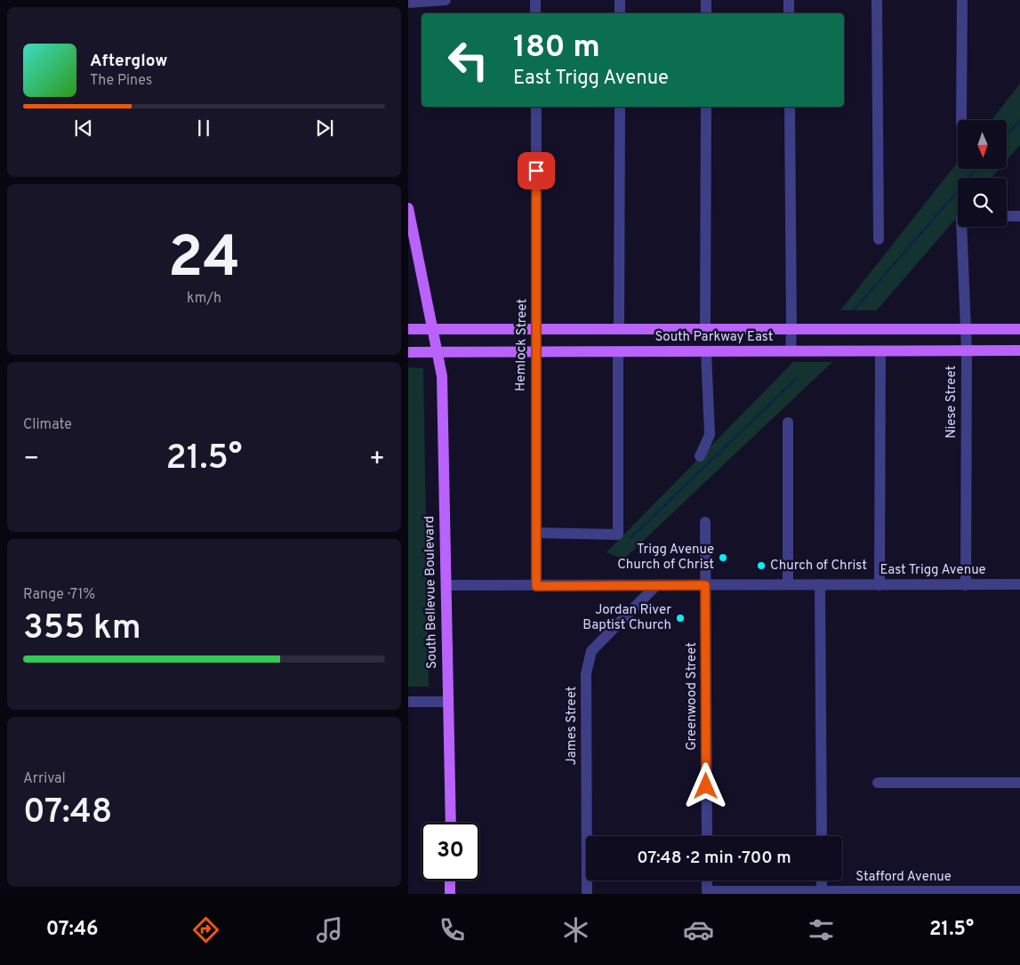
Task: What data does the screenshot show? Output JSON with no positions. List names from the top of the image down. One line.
{"streets":{"main road":["South Parkway East","South Bellevue Boulevard"],"street":["Hemlock Street","Niese Street","East Trigg Avenue","Greenwood Street","James Street","Stafford Avenue"]},"crossings":[["South Parkway East","Hemlock Street"],["South Parkway East","Niese Street"],["South Parkway East","South Bellevue Boulevard"],["Hemlock Street","East Trigg Avenue"],["Niese Street","East Trigg Avenue"],["East Trigg Avenue","South Bellevue Boulevard"],["East Trigg Avenue","Greenwood Street"],["East Trigg Avenue","James Street"]],"places":["Trigg Avenue Church of Christ","Church of Christ","Jordan River Baptist Church"],"north":"bottom","page":{"turn":["180 m","East Trigg Avenue"],"song":["Afterglow","The Pines"],"tile":[["24","km/h"],"Climate",["Range · 71%","355 km"],["Arrival","07:48"]],"heat":["−","21.5°","+"],"limit":"30","trip":"07:48 · 2 min · 700 m","tabs":["07:46","21.5°"]}}
